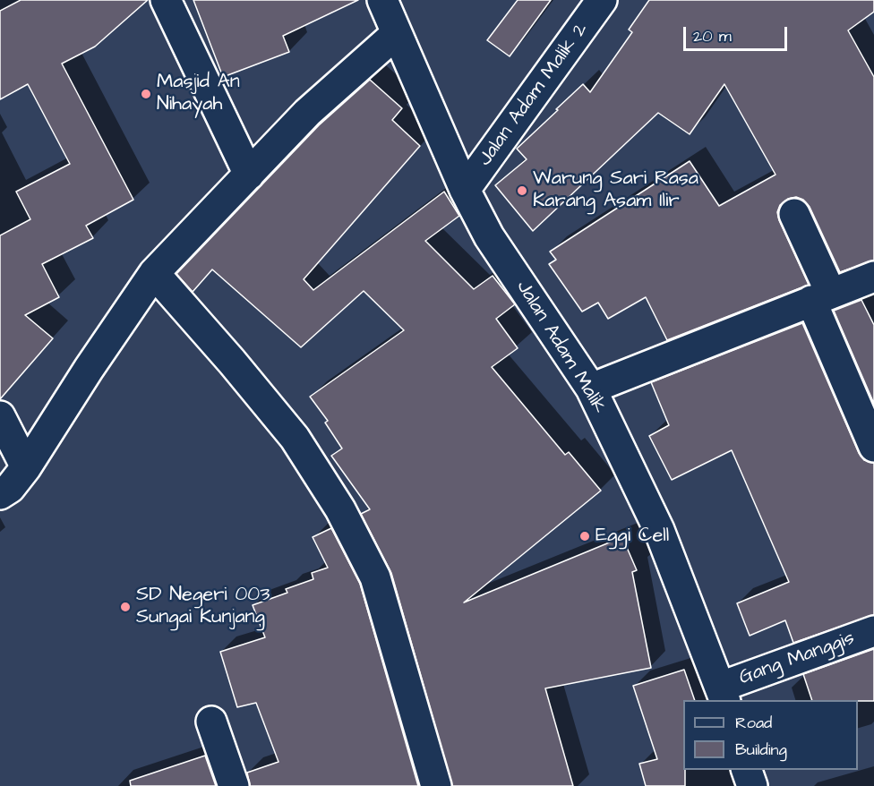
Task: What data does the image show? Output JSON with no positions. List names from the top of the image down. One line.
{"streets":{"street":["Jalan Adam Malik 2","Jalan Adam Malik","Gang Manggis"]},"crossings":[["Jalan Adam Malik 2","Jalan Adam Malik"],["Jalan Adam Malik","Gang Manggis"]],"places":["Masjid An Nihayah","Warung Sari Rasa Karang Asam Ilir","Eggi Cell","SD Negeri 003 Sungai Kunjang"],"legend":["Road","Building"],"scale_bar":"20 m"}
